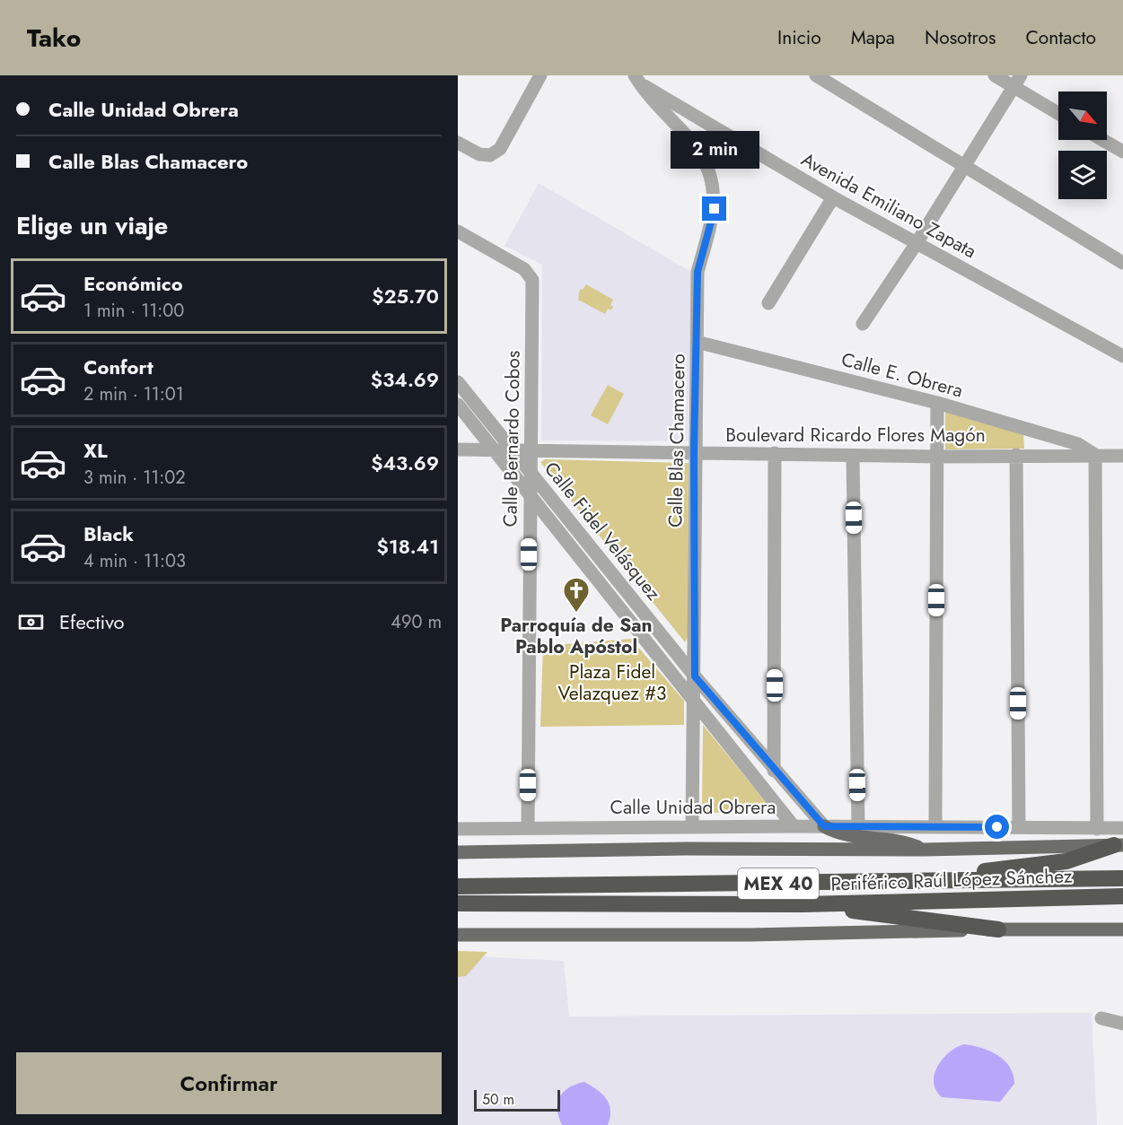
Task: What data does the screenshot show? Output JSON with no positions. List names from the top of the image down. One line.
{"streets":{"highway":["Periférico Raúl López Sánchez","MEX 40"],"street":["Avenida Emiliano Zapata","Calle E. Obrera","Boulevard Ricardo Flores Magón","Calle Bernardo Cobos","Calle Blas Chamacero","Calle Fidel Velásquez","Calle Unidad Obrera"]},"crossings":[["Avenida Emiliano Zapata","Calle Blas Chamacero"],["Calle E. Obrera","Boulevard Ricardo Flores Magón"],["Calle E. Obrera","Calle Blas Chamacero"],["Boulevard Ricardo Flores Magón","Calle Bernardo Cobos"],["Boulevard Ricardo Flores Magón","Calle Blas Chamacero"],["Boulevard Ricardo Flores Magón","Calle Fidel Velásquez"],["Calle Bernardo Cobos","Calle Fidel Velásquez"],["Calle Bernardo Cobos","Calle Unidad Obrera"],["Calle Blas Chamacero","Calle Fidel Velásquez"],["Calle Blas Chamacero","Calle Unidad Obrera"],["Calle Fidel Velásquez","Calle Unidad Obrera"]],"parks":["Plaza Fidel Velazquez #3"],"places":{"church":["Parroquía de San Pablo Apóstol"]},"scale_bar":"50 m","north":"bottom right","page":{"header":"Tako","nav":["Inicio","Mapa","Nosotros","Contacto"],"banner":["Calle Unidad Obrera","Calle Blas Chamacero"],"bubble":"2 min","heading":"Elige un viaje","list":[{"name":"Económico","note":"1 min · 11:00","value":"$25.70"},{"name":"Confort","note":"2 min · 11:01","value":"$34.69"},{"name":"XL","note":"3 min · 11:02","value":"$43.69"},{"name":"Black","note":"4 min · 11:03","value":"$18.41"}],"pay":["Efectivo","490 m"],"buttons":"Confirmar","scale":"50 m"}}
